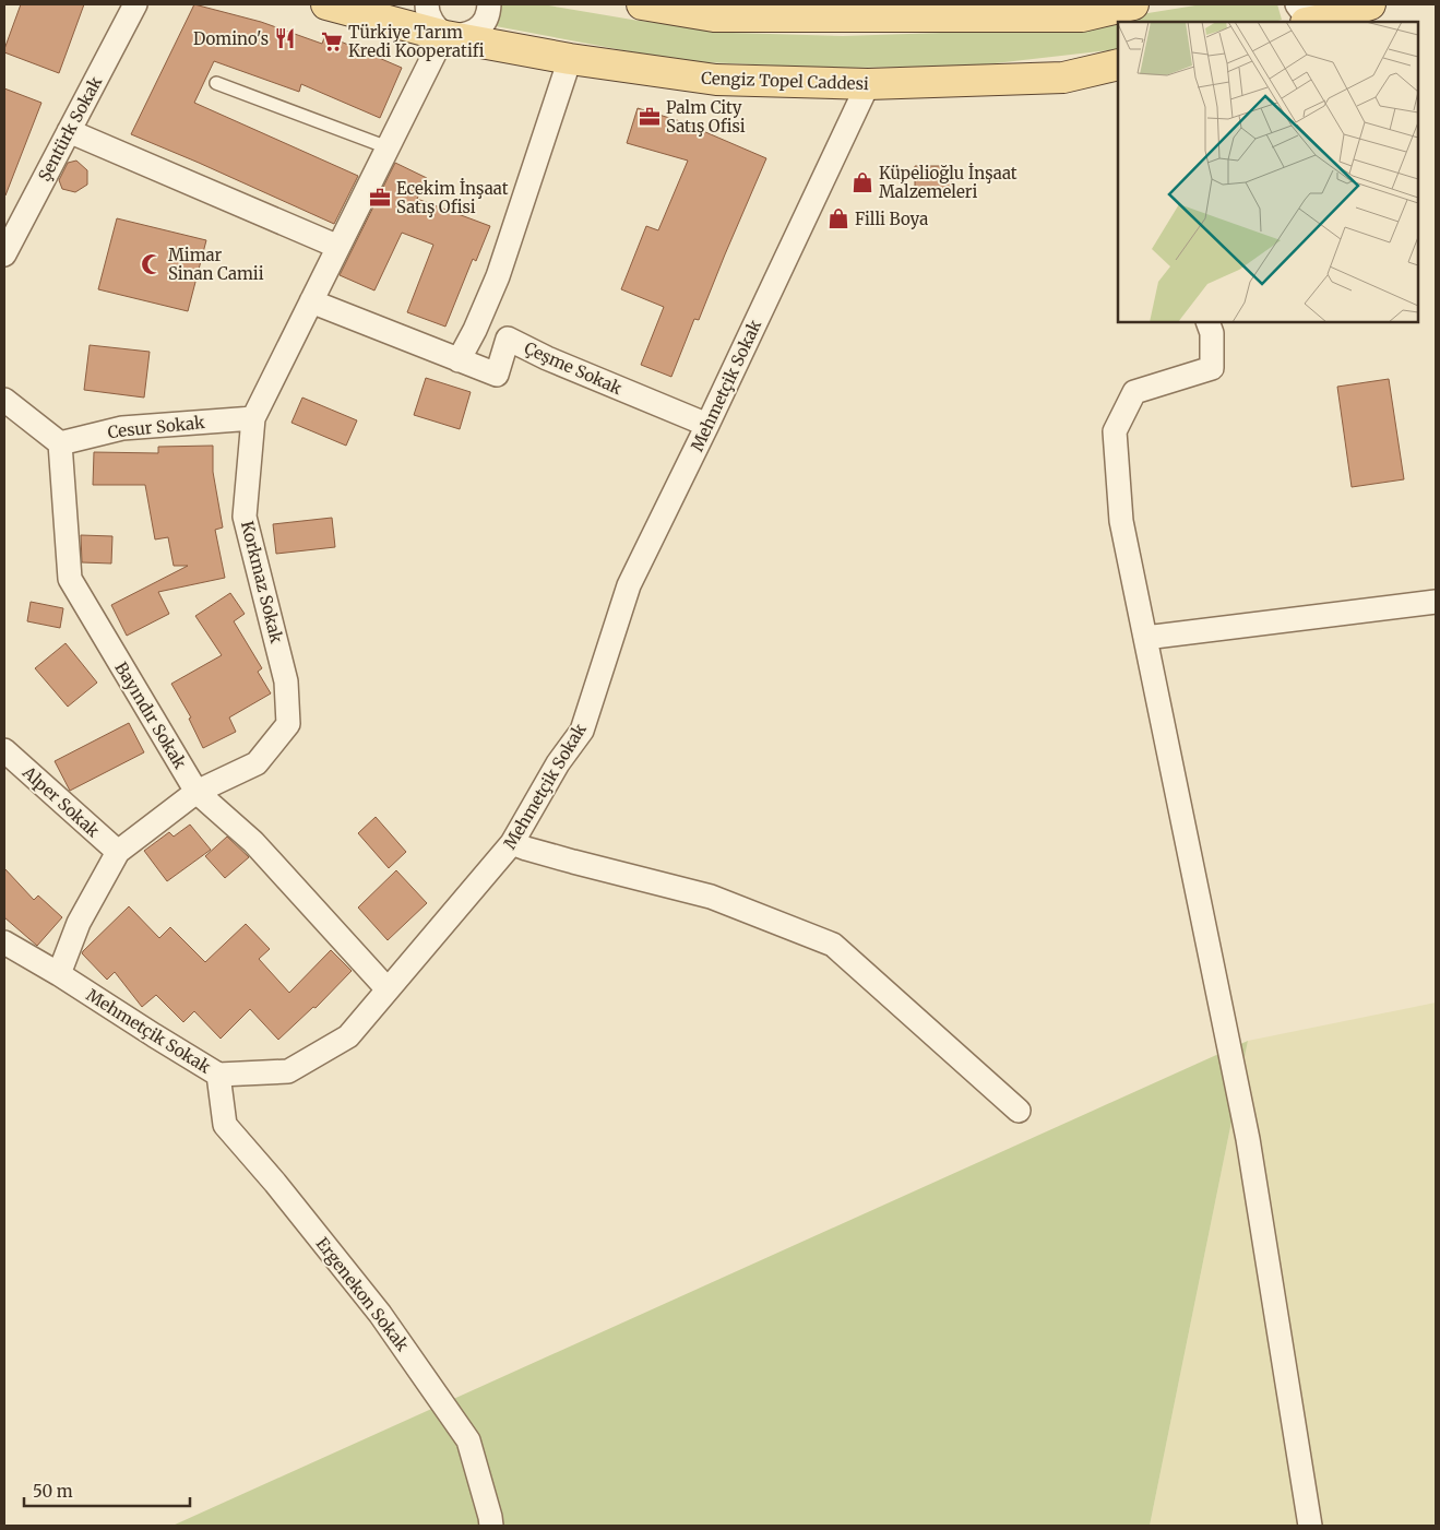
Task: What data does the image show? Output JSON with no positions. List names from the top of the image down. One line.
{"streets":{"main road":["Cengiz Topel Caddesi"],"street":["Şentürk Sokak","Çeşme Sokak","Mehmetçik Sokak","Cesur Sokak","Korkmaz Sokak","Bayındır Sokak","Alper Sokak","Ergenekon Sokak"]},"crossings":[["Cengiz Topel Caddesi","Mehmetçik Sokak"],["Cengiz Topel Caddesi","Korkmaz Sokak"],["Çeşme Sokak","Mehmetçik Sokak"],["Çeşme Sokak","Korkmaz Sokak"],["Mehmetçik Sokak","Korkmaz Sokak"],["Mehmetçik Sokak","Bayındır Sokak"],["Mehmetçik Sokak","Ergenekon Sokak"],["Cesur Sokak","Korkmaz Sokak"],["Cesur Sokak","Bayındır Sokak"],["Korkmaz Sokak","Bayındır Sokak"],["Korkmaz Sokak","Alper Sokak"]],"places":{"restaurant":["Domino's"],"supermarket":["Türkiye Tarım Kredi Kooperatifi"],"office":["Palm City Satış Ofisi","Ecekim İnşaat Satış Ofisi"],"shop":["Küpelioğlu İnşaat Malzemeleri","Filli Boya"],"mosque":["Mimar Sinan Camii"]},"scale_bar":"50 m"}
